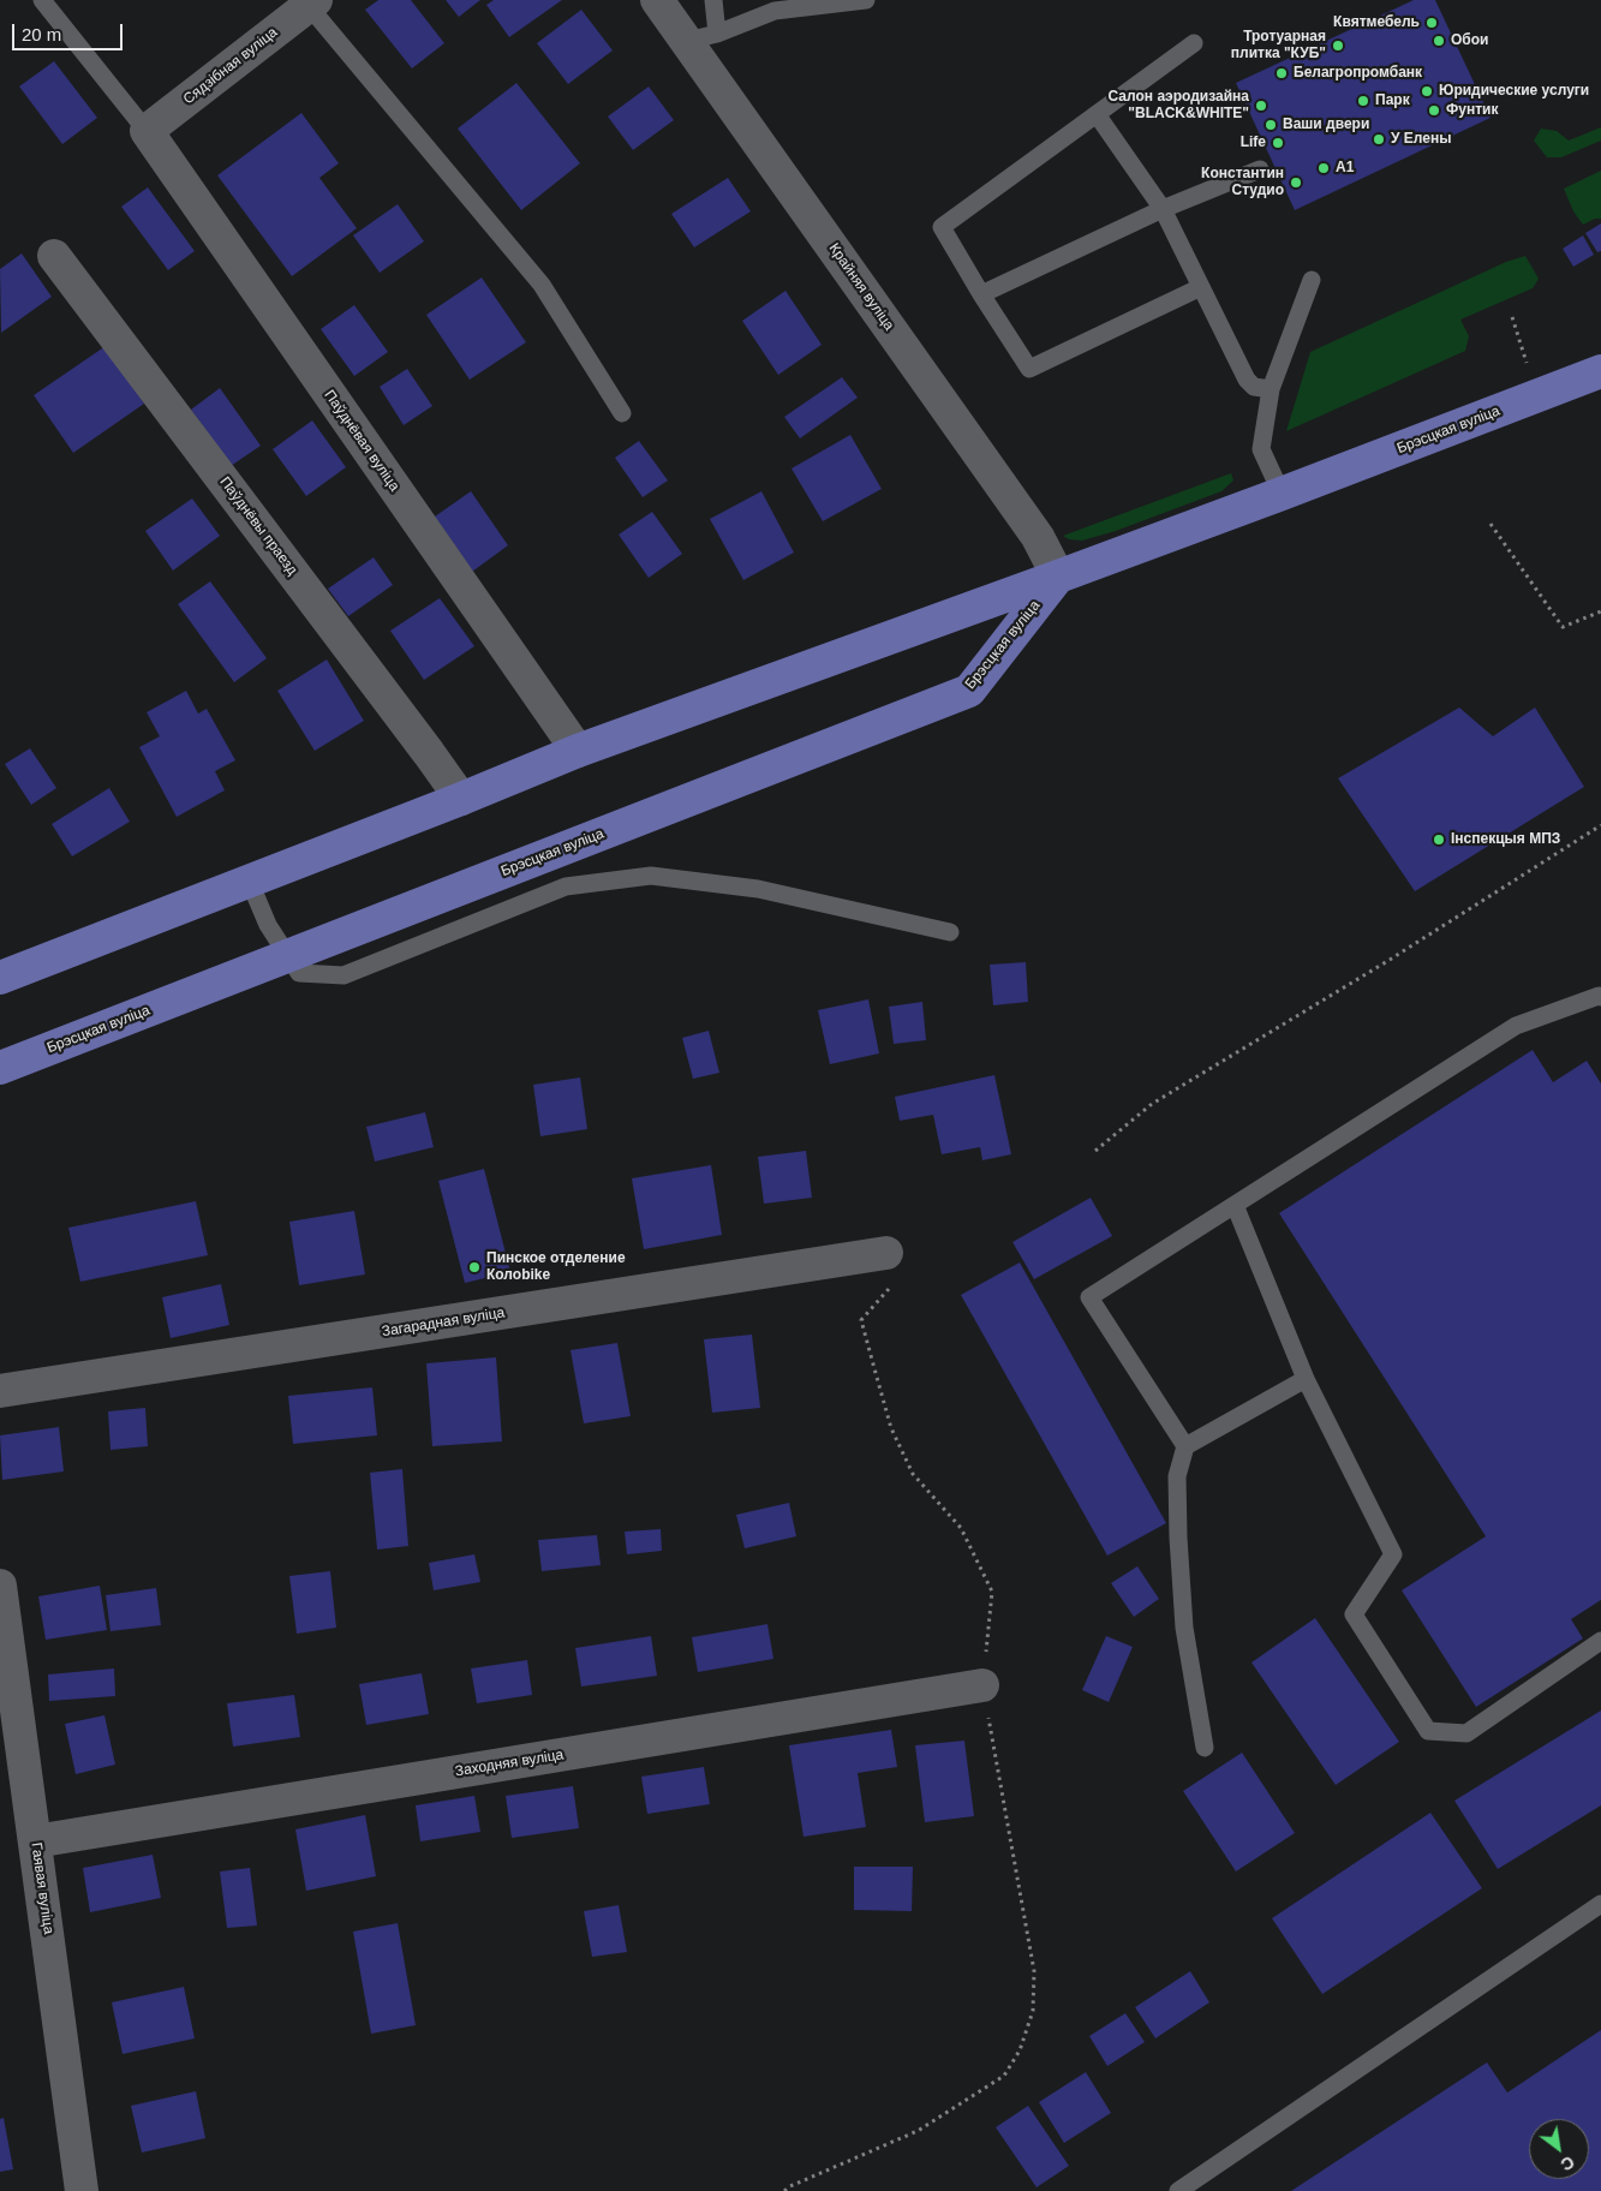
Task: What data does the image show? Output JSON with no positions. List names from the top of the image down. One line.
{"streets":{"main road":["Брэсцкая вуліца"],"street":["Сядзібная вуліца","Крайняя вуліца","Паўднёвая вуліца","Паўднёвы праезд","Загарадная вуліца","Заходняя вуліца","Гаявая вуліца"]},"crossings":[["Сядзібная вуліца","Паўднёвая вуліца"],["Крайняя вуліца","Брэсцкая вуліца"],["Брэсцкая вуліца","Паўднёвая вуліца"],["Брэсцкая вуліца","Паўднёвы праезд"],["Заходняя вуліца","Гаявая вуліца"]],"places":["Квятмебель","Обои","Тротуарная плитка \"КУБ\"","Белагропромбанк","Юридические услуги","Парк","Салон аэродизайна \"BLACK&WHITE\"","Фунтик","Ваши двери","У Елены","Life","А1","Константин Студио","Інспекцыя МПЗ","Пинское отделение Колоbike"],"scale_bar":"20 m","north":"bottom right"}
